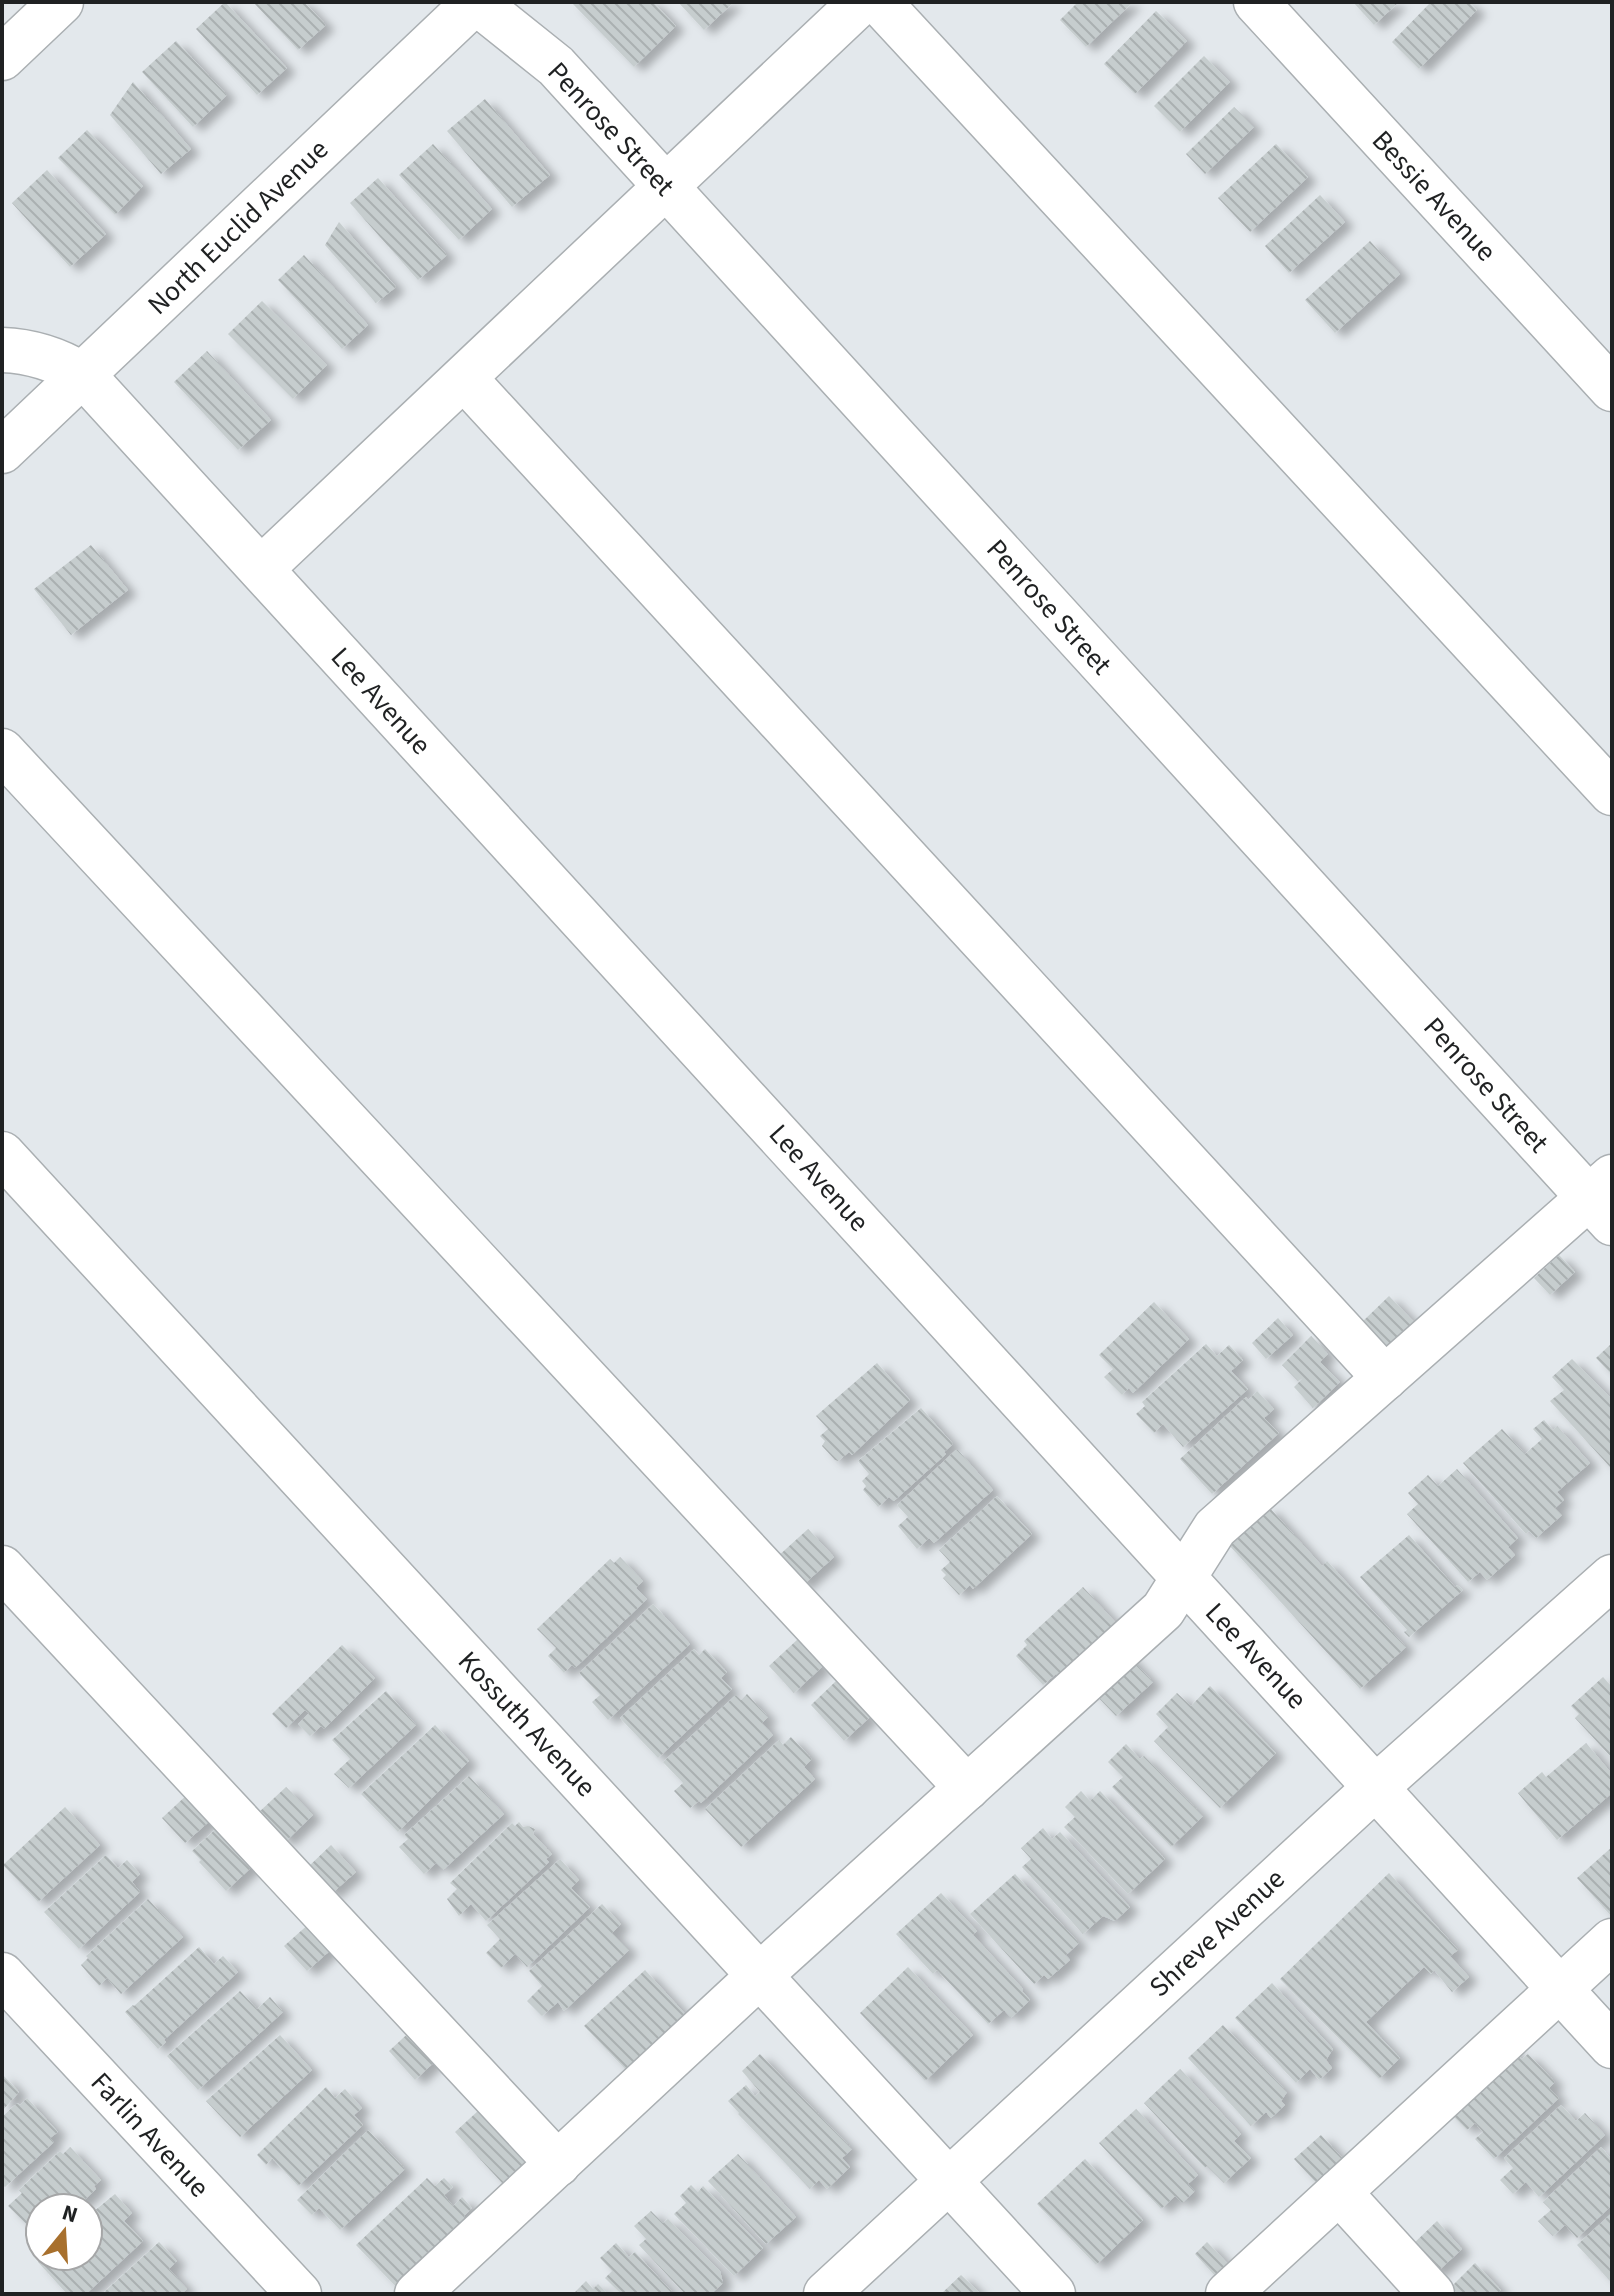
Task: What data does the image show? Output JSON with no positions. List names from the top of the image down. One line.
{"streets":{"street":["Penrose Street","Bessie Avenue","North Euclid Avenue","Lee Avenue","Kossuth Avenue","Shreve Avenue","Farlin Avenue"]},"crossings":[["Penrose Street","North Euclid Avenue"],["North Euclid Avenue","Lee Avenue"],["Lee Avenue","Shreve Avenue"],["Kossuth Avenue","Shreve Avenue"]],"north":"top"}
